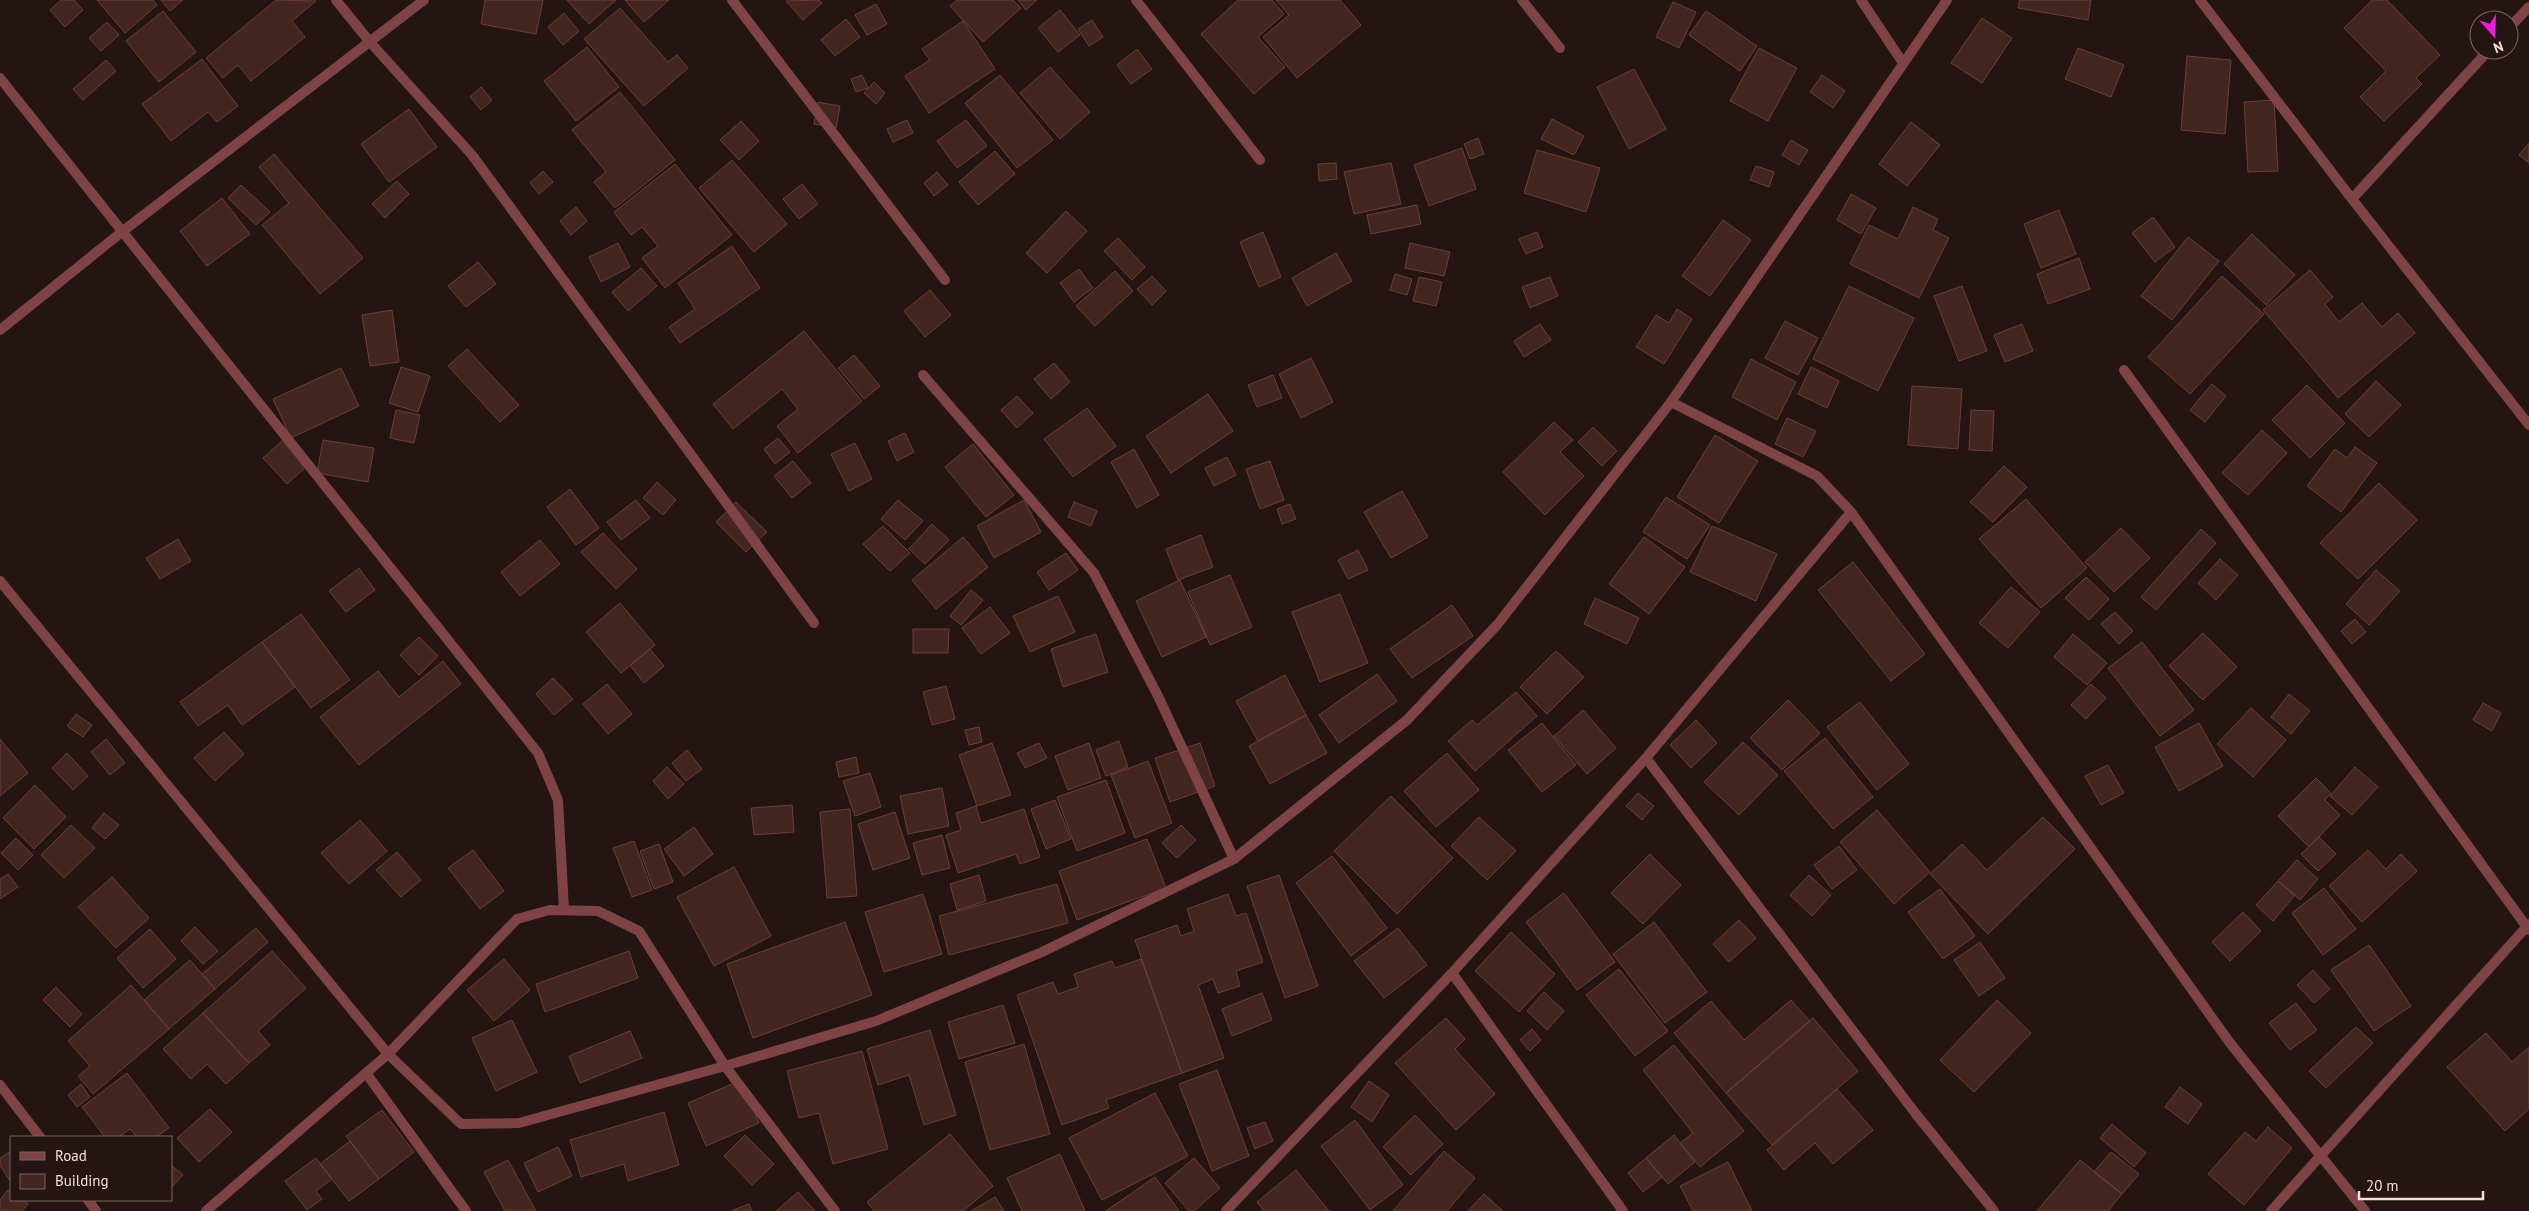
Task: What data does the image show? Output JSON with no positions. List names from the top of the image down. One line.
{"legend":["Road","Building"],"scale_bar":"20 m","north":"bottom"}
